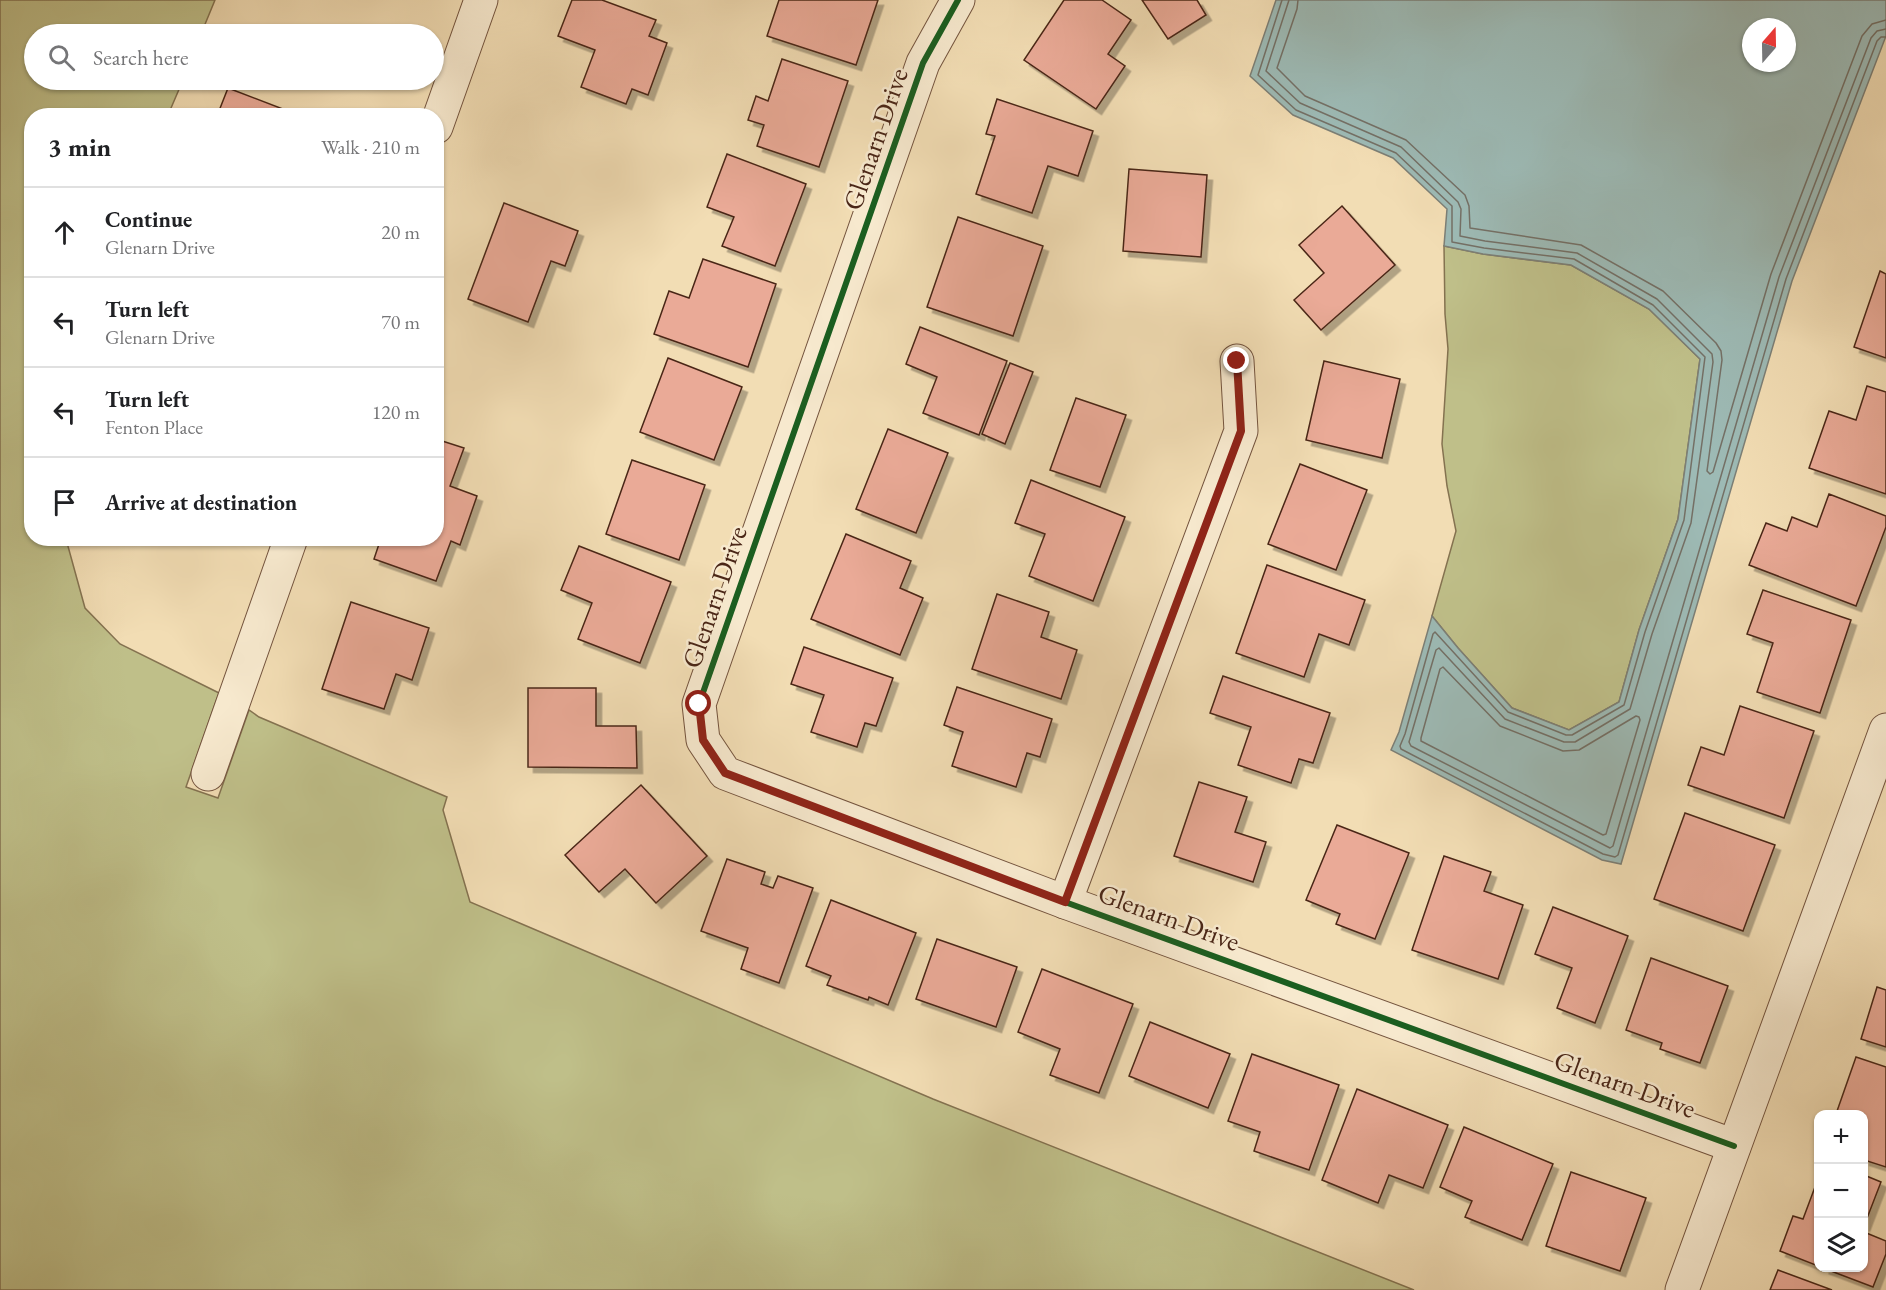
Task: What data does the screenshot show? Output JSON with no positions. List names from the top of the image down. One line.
{"streets":{"street":["Glenarn Drive"]},"north":"top","page":{"search":"Search here","heading":["3 min","Walk · 210 m"],"list":[["Continue","Glenarn Drive","20 m"],["Turn left","Glenarn Drive","70 m"],["Turn left","Fenton Place","120 m"],"Arrive at destination"],"map_buttons":["+","−"]}}
